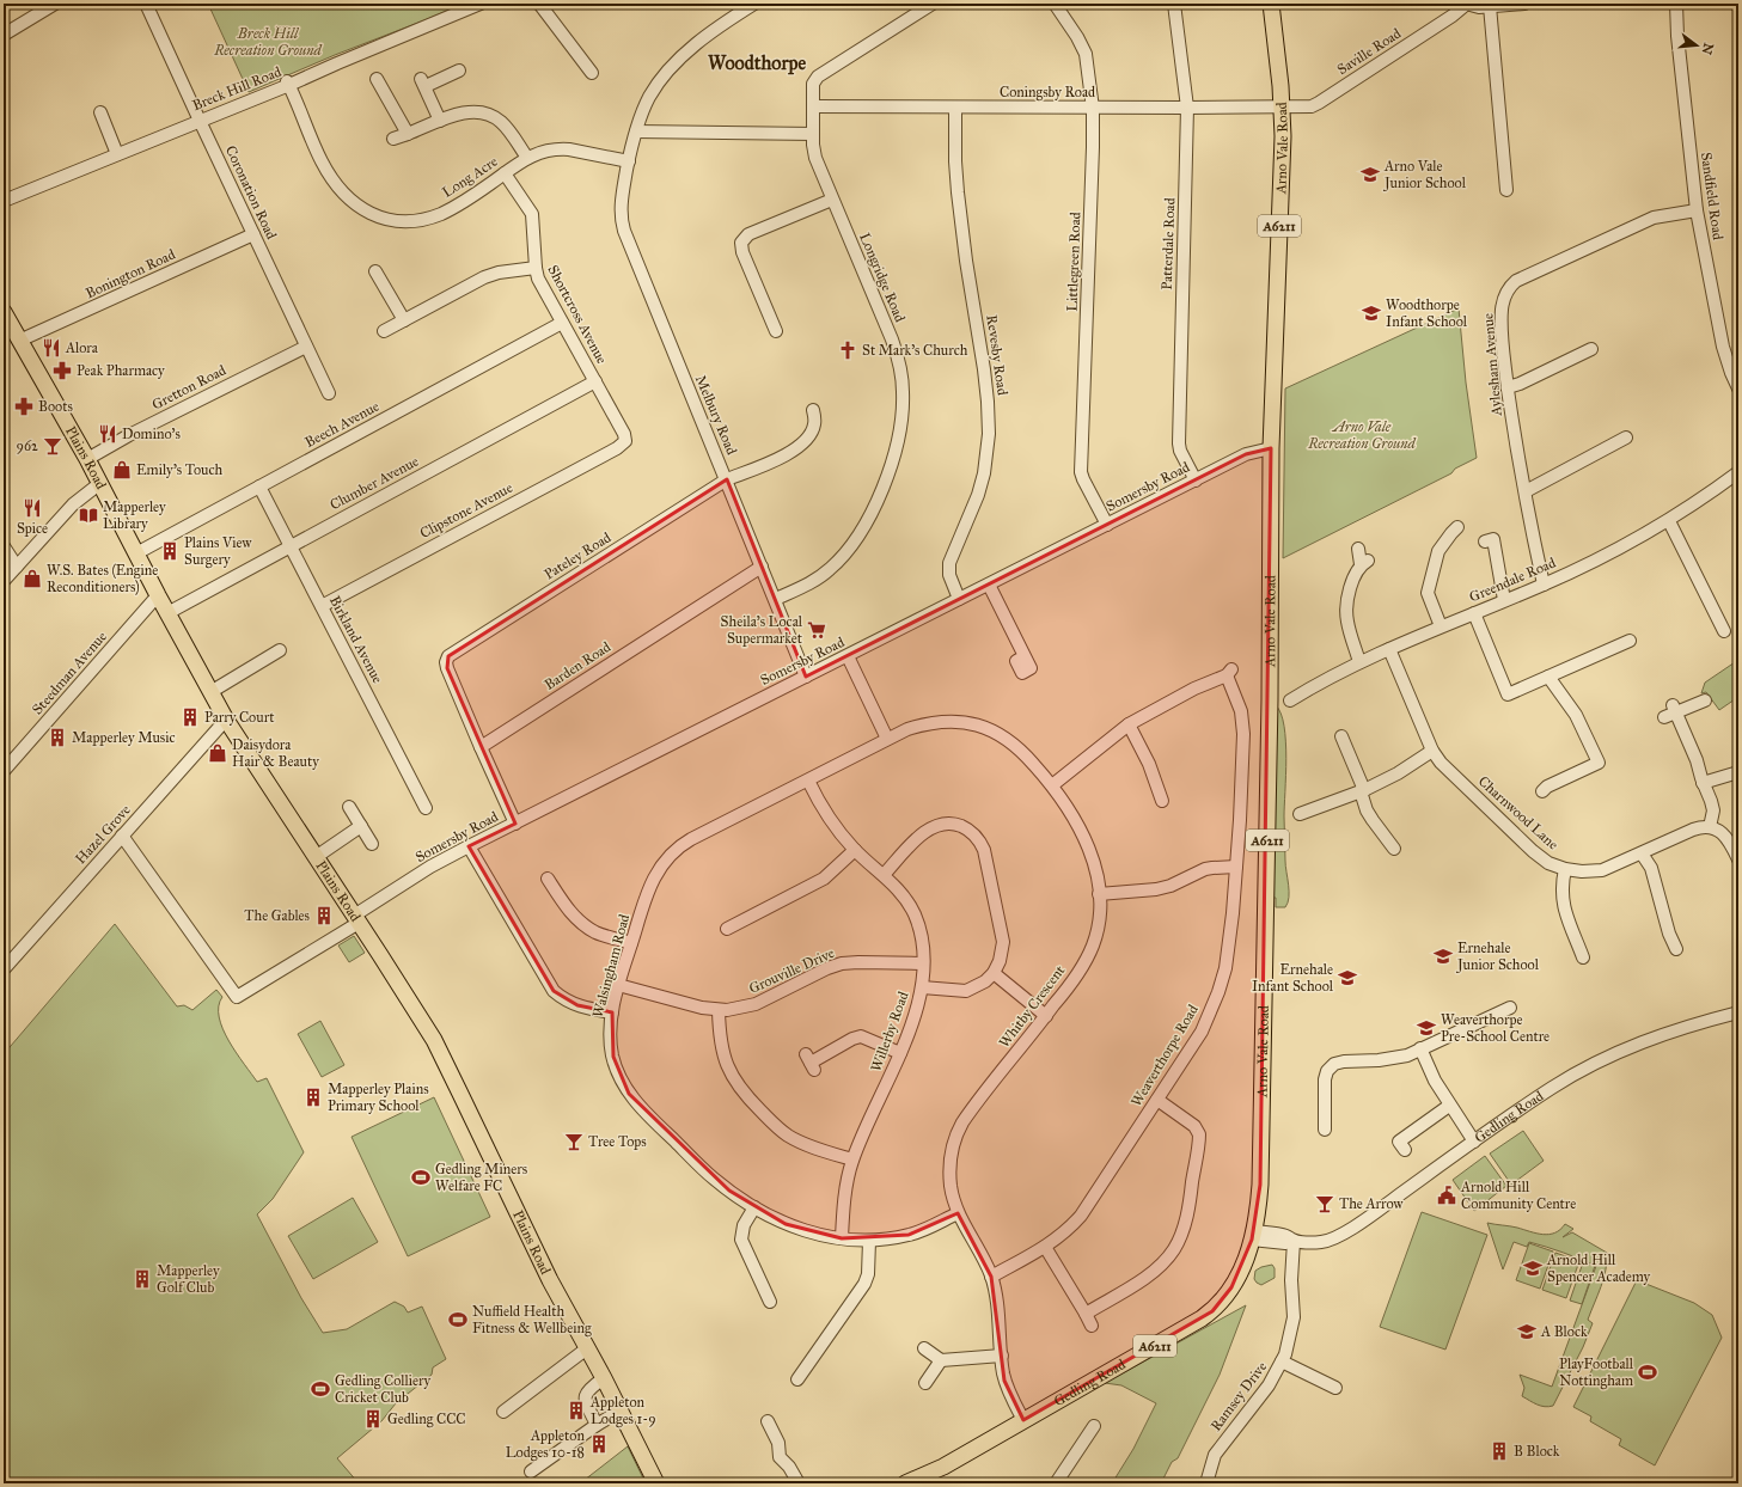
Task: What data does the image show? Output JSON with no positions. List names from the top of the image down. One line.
{"streets":{"main road":["Arno Vale Road","A6211","Plains Road","Gedling Road"],"street":["Saville Road","Breck Hill Road","Coningsby Road","Long Acre","Coronation Road","Sandfield Road","Patterdale Road","Littlegreen Road","Bonington Road","Longridge Road","Shortcross Avenue","Revesby Road","Aylesham Avenue","Gretton Road","Melbury Road","Beech Avenue","Clumber Avenue","Somersby Road","Clipstone Avenue","Pateley Road","Greendale Road","Birkland Avenue","Barden Road","Steedman Avenue","Charnwood Lane","Hazel Grove","Walsingham Road","Grouville Drive","Whitby Crescent","Willerby Road","Weaverthorpe Road","Ramsey Drive"]},"crossings":[["Saville Road","Coningsby Road"],["Saville Road","Arno Vale Road"],["Breck Hill Road","Long Acre"],["Breck Hill Road","Coronation Road"],["Coningsby Road","Arno Vale Road"],["Coningsby Road","Patterdale Road"],["Coningsby Road","Littlegreen Road"],["Coningsby Road","Longridge Road"],["Coningsby Road","Revesby Road"],["Arno Vale Road","Somersby Road"],["Arno Vale Road","Gedling Road"],["Long Acre","Shortcross Avenue"],["Long Acre","Melbury Road"],["Coronation Road","Bonington Road"],["Coronation Road","Gretton Road"],["Sandfield Road","Aylesham Avenue"],["Patterdale Road","Somersby Road"],["Littlegreen Road","Somersby Road"],["Bonington Road","Plains Road"],["Longridge Road","Melbury Road"],["Shortcross Avenue","Beech Avenue"],["Shortcross Avenue","Clumber Avenue"],["Shortcross Avenue","Clipstone Avenue"],["Revesby Road","Somersby Road"],["Aylesham Avenue","Greendale Road"],["Gretton Road","Plains Road"],["Melbury Road","Somersby Road"],["Melbury Road","Pateley Road"],["Melbury Road","Barden Road"],["Beech Avenue","Plains Road"],["Beech Avenue","Birkland Avenue"],["Plains Road","Clumber Avenue"],["Plains Road","Somersby Road"],["Plains Road","Steedman Avenue"],["Plains Road","Hazel Grove"],["Clumber Avenue","Birkland Avenue"],["Somersby Road","Hazel Grove"],["Clipstone Avenue","Birkland Avenue"],["Pateley Road","Barden Road"],["Greendale Road","Charnwood Lane"],["Walsingham Road","Grouville Drive"],["Walsingham Road","Whitby Crescent"],["Walsingham Road","Willerby Road"],["Grouville Drive","Willerby Road"],["Whitby Crescent","Weaverthorpe Road"],["Whitby Crescent","Gedling Road"],["Gedling Road","Ramsey Drive"]],"districts":["Woodthorpe"],"parks":["Breck Hill Recreation Ground","Arno Vale Recreation Ground"],"places":{"school or university":["Arno Vale Junior School","Woodthorpe Infant School","Ernehale Junior School","Ernehale Infant School","Weaverthorpe Pre-School Centre","Arnold Hill Spencer Academy","A Block"],"restaurant":["Alora","Domino's","Spice"],"church":["St Mark's Church"],"pharmacy":["Peak Pharmacy","Boots"],"bar":["962","Tree Tops","The Arrow"],"shop":["Emily's Touch","W.S. Bates (Engine Reconditioners)","Daisydora Hair & Beauty"],"library":["Mapperley Library"],"building":["Plains View Surgery","Parry Court","Mapperley Music","The Gables","Mapperley Plains Primary School","Mapperley Golf Club","Appleton Lodges 1-9","Gedling CCC","Appleton Lodges 10-18","B Block"],"supermarket":["Sheila's Local Supermarket"],"sports":["Gedling Miners Welfare FC","Nuffield Health Fitness & Wellbeing","PlayFootball Nottingham","Gedling Colliery Cricket Club"],"public building":["Arnold Hill Community Centre"]},"north":"right"}
